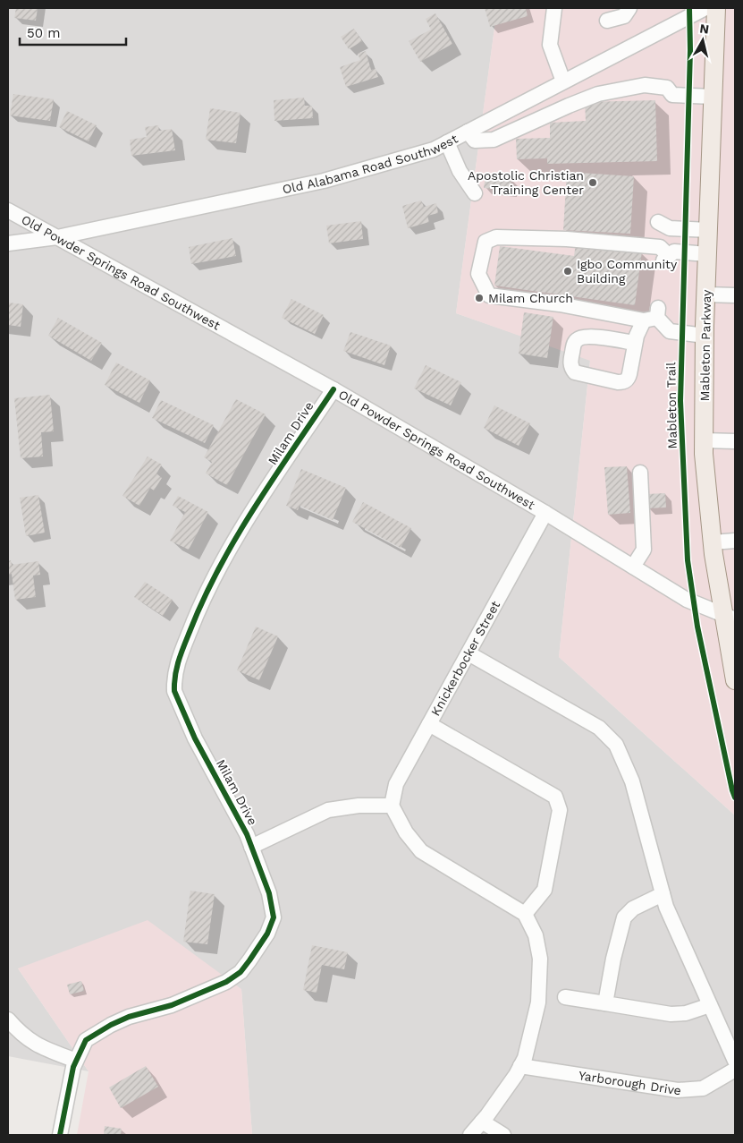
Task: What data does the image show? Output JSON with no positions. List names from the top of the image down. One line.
{"streets":{"main road":["Mableton Parkway"],"street":["Old Alabama Road Southwest","Old Powder Springs Road Southwest","Milam Drive","Knickerbocker Street","Yarborough Drive"],"cycle path":["Mableton Trail"]},"crossings":[["Old Alabama Road Southwest","Old Powder Springs Road Southwest"],["Old Powder Springs Road Southwest","Mableton Parkway"],["Old Powder Springs Road Southwest","Milam Drive"],["Old Powder Springs Road Southwest","Knickerbocker Street"]],"places":["Apostolic Christian Training Center","Igbo Community Building","Milam Church"],"scale_bar":"50 m","north":"top"}
